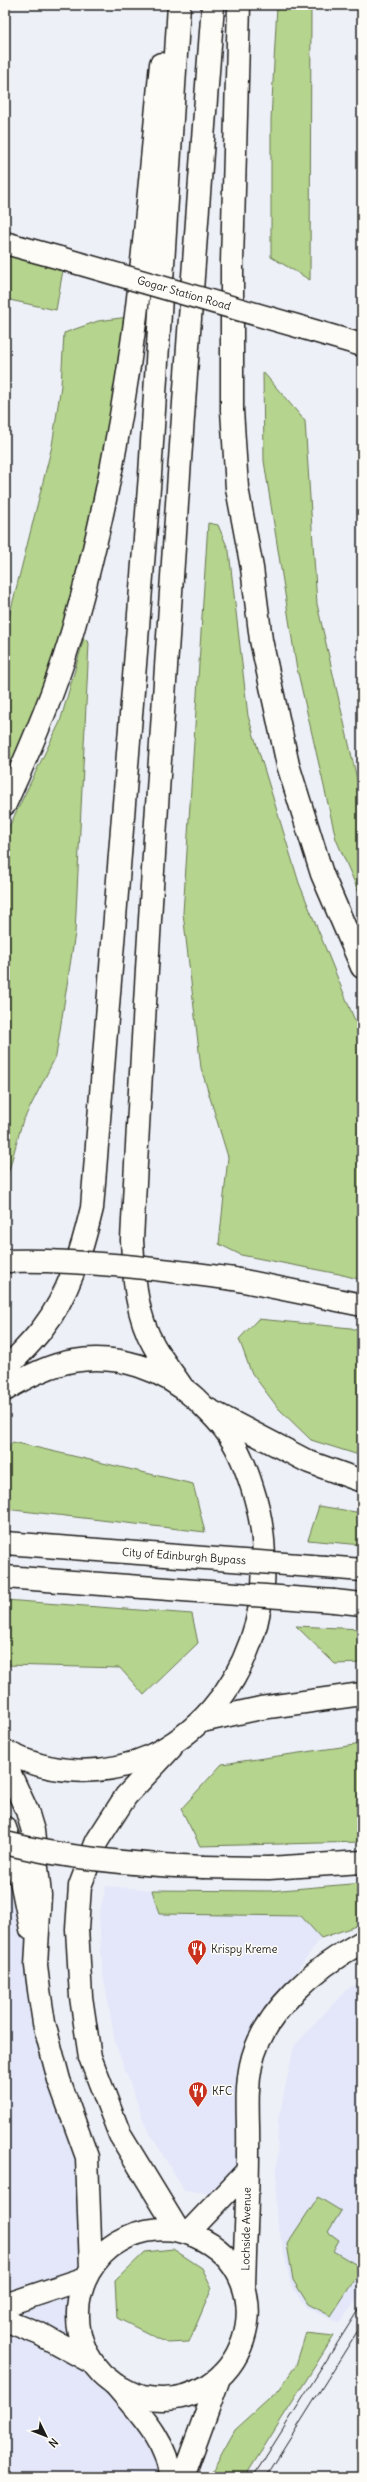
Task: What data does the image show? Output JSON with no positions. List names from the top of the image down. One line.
{"streets":{"main road":["Gogar Station Road","City of Edinburgh Bypass","Lochside Avenue"]},"places":{"restaurant":["Krispy Kreme","KFC"]},"north":"bottom right"}
